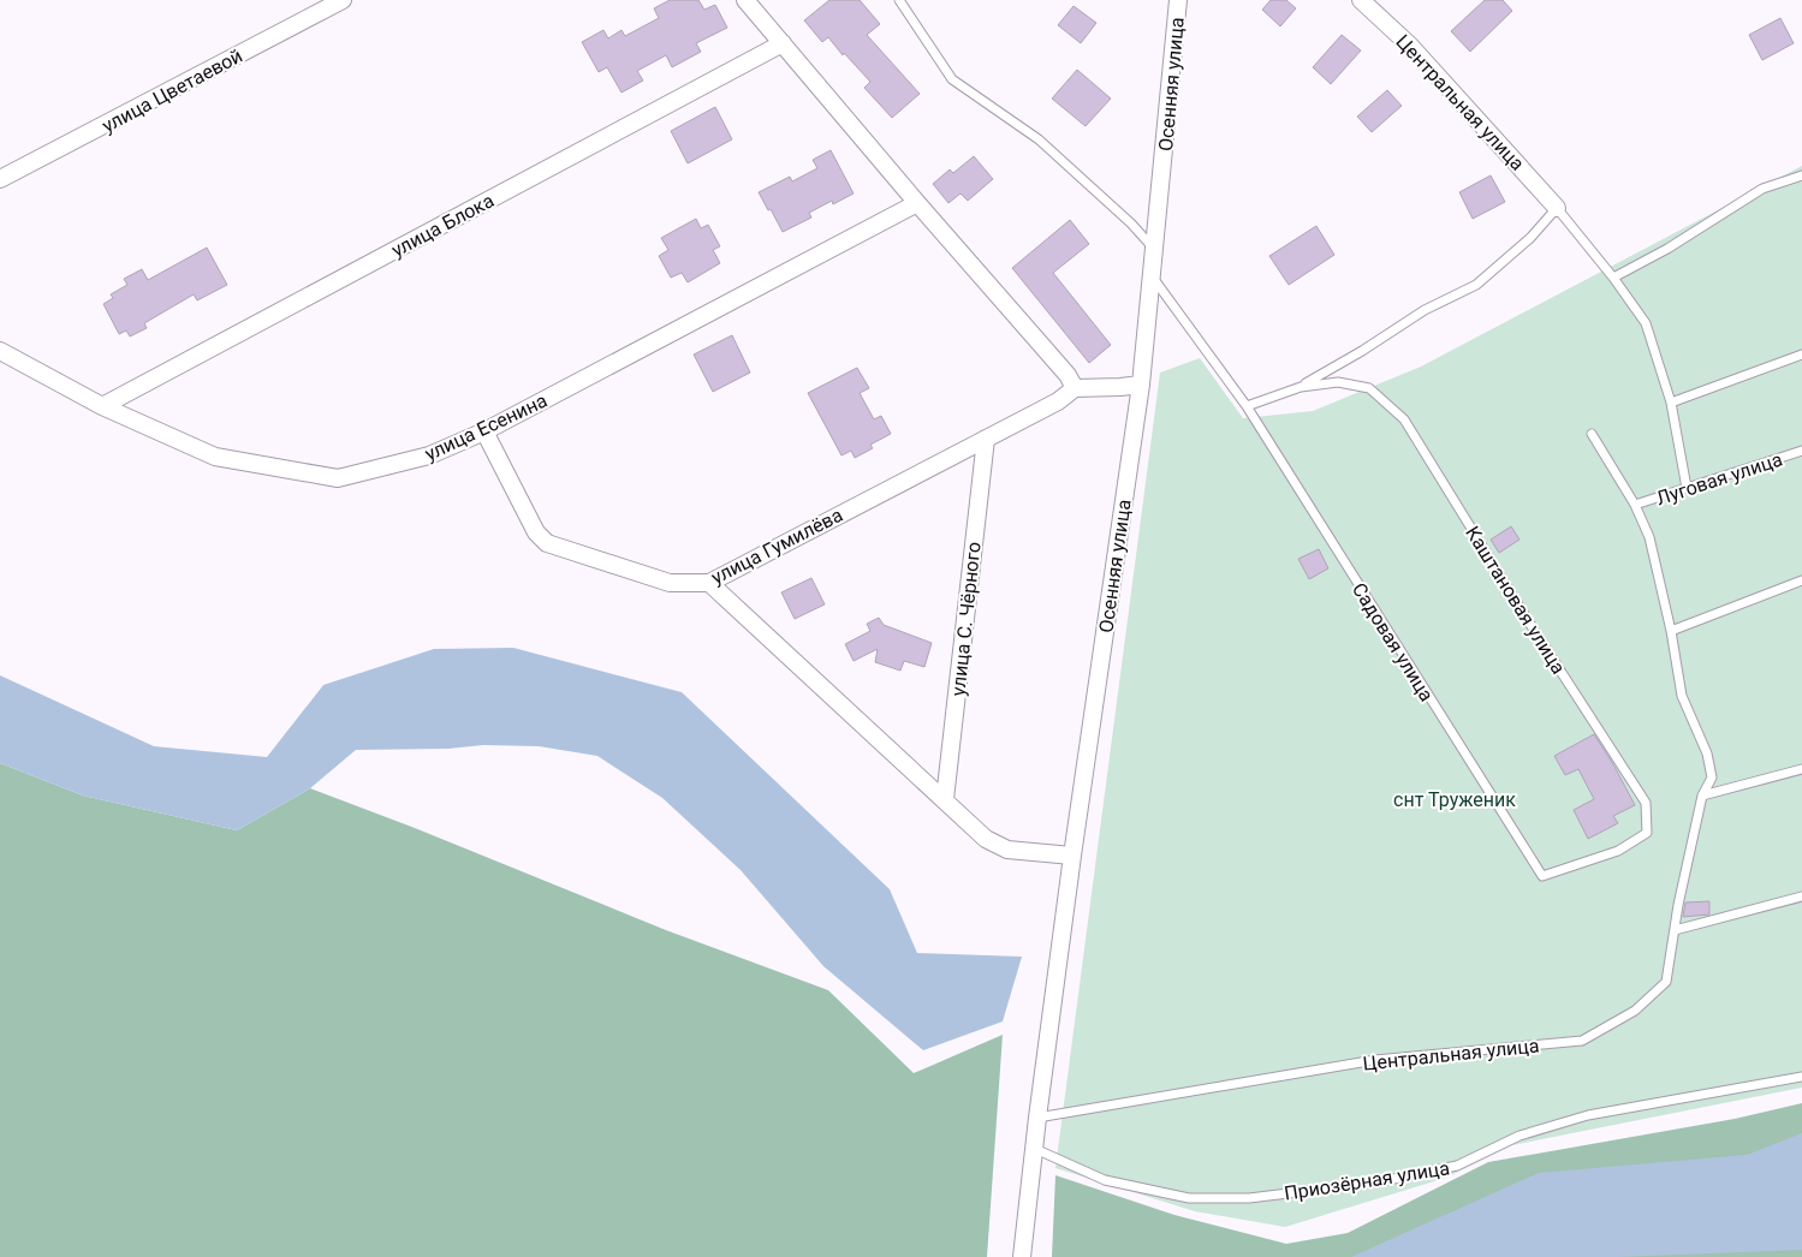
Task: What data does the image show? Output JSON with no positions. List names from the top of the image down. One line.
{"streets":{"street":["Осенняя улица","улица Цветаевой","Центральная улица","улица Блока","улица Есенина","улица Гумилёва","улица С. Чёрного"],"lane":["Луговая улица","Каштановая улица","Садовая улица","Приозёрная улица"]},"crossings":[["Осенняя улица","Центральная улица"],["Осенняя улица","Приозёрная улица"],["Центральная улица","Луговая улица"],["улица Блока","улица Есенина"],["улица Есенина","улица Гумилёва"],["улица Гумилёва","улица С. Чёрного"],["Каштановая улица","Садовая улица"]],"parks":["снт Труженик"]}
